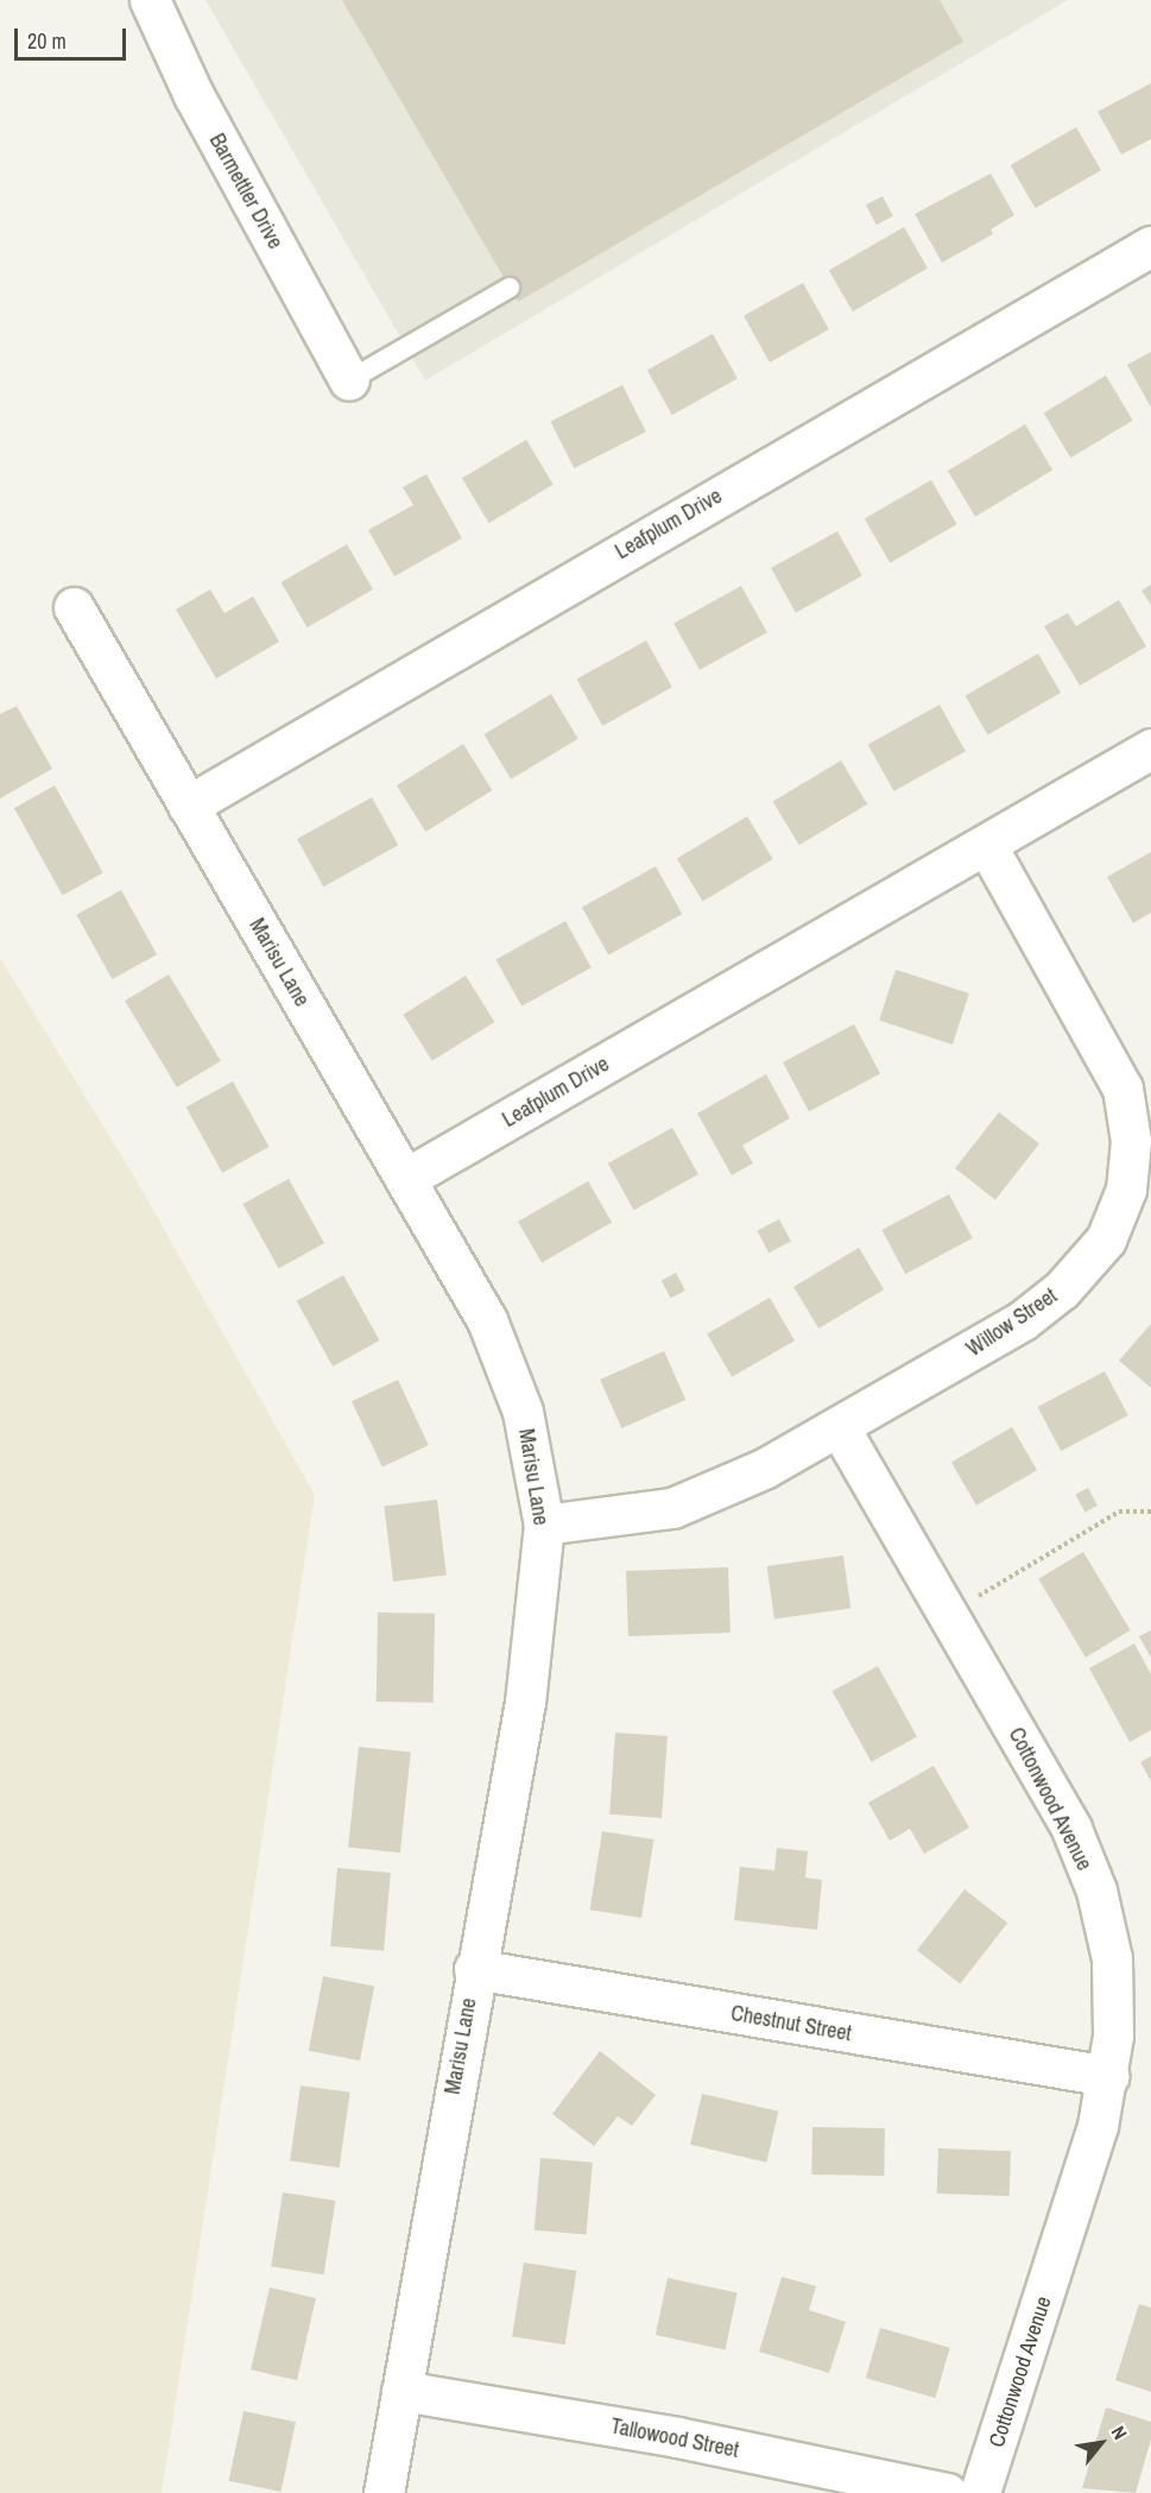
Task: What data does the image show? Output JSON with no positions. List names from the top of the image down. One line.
{"streets":{"street":["Barmettler Drive","Leafplum Drive","Marisu Lane","Willow Street","Cottonwood Avenue","Chestnut Street","Tallowood Street"]},"crossings":[["Leafplum Drive","Marisu Lane"],["Leafplum Drive","Willow Street"],["Marisu Lane","Willow Street"],["Marisu Lane","Chestnut Street"],["Marisu Lane","Tallowood Street"],["Willow Street","Cottonwood Avenue"],["Cottonwood Avenue","Chestnut Street"]],"scale_bar":"20 m","north":"top right"}
